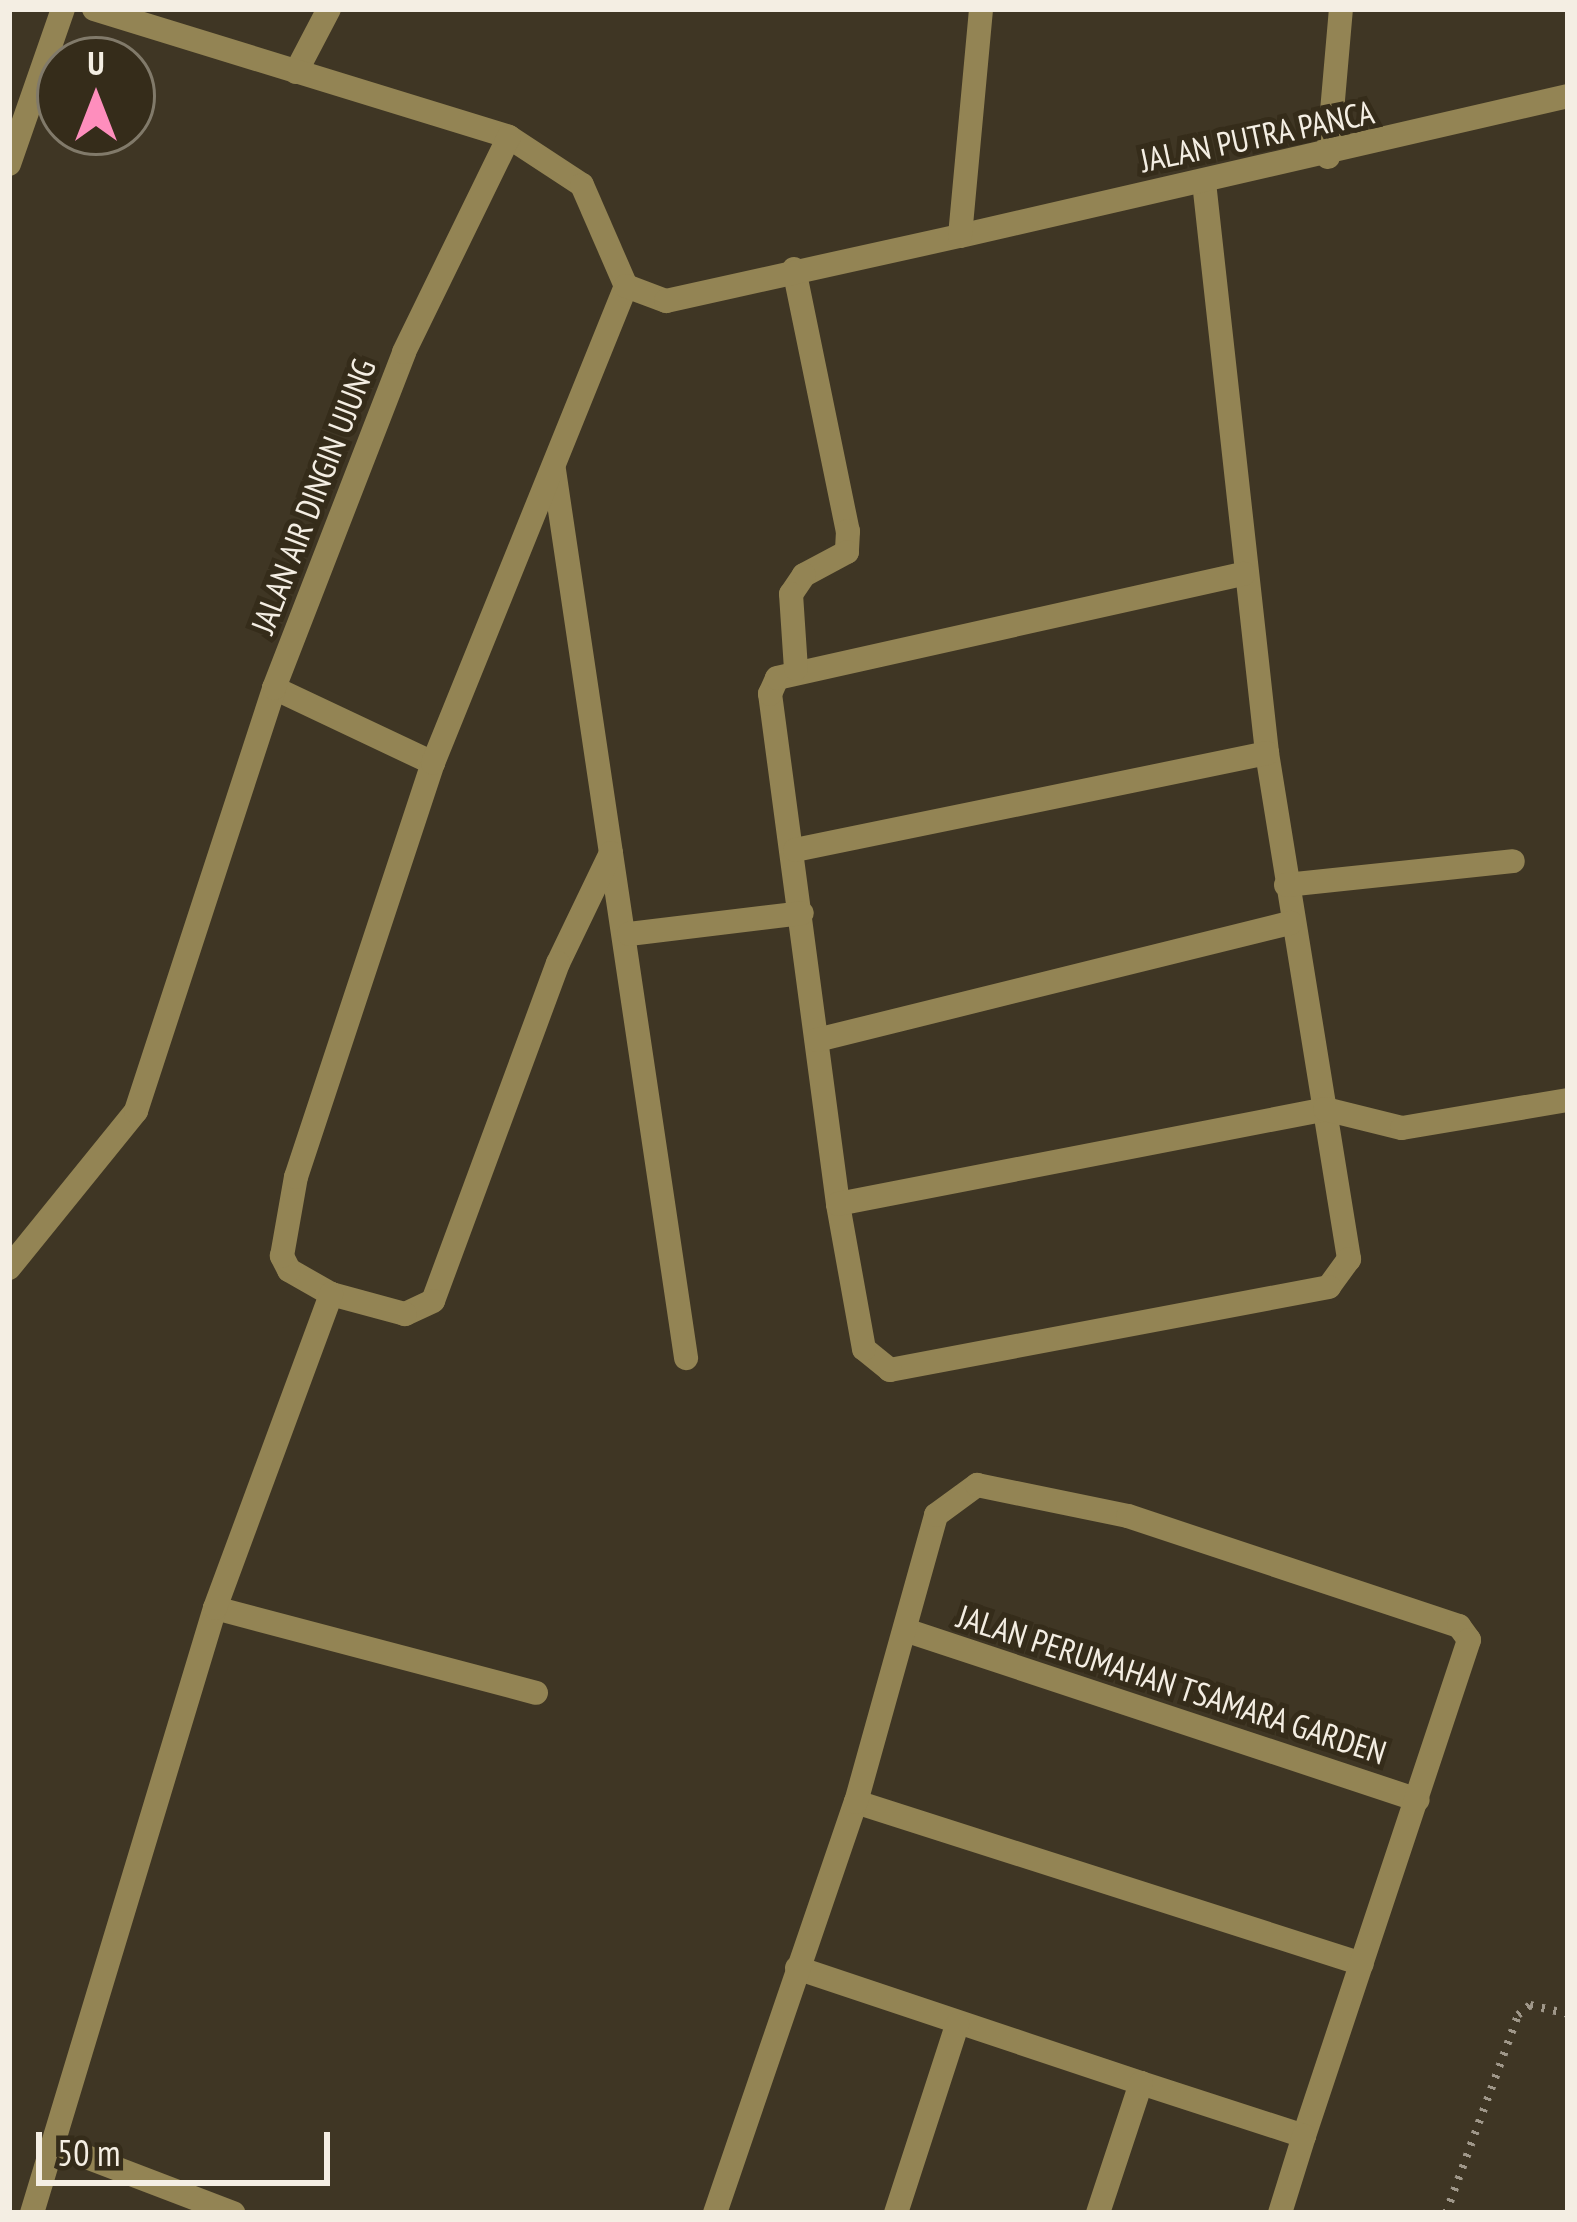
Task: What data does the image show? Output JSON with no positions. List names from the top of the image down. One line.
{"streets":{"street":["JALAN PUTRA PANCA","JALAN AIR DINGIN UJUNG","JALAN PERUMAHAN TSAMARA GARDEN"]},"scale_bar":"50 m","north":"top"}
